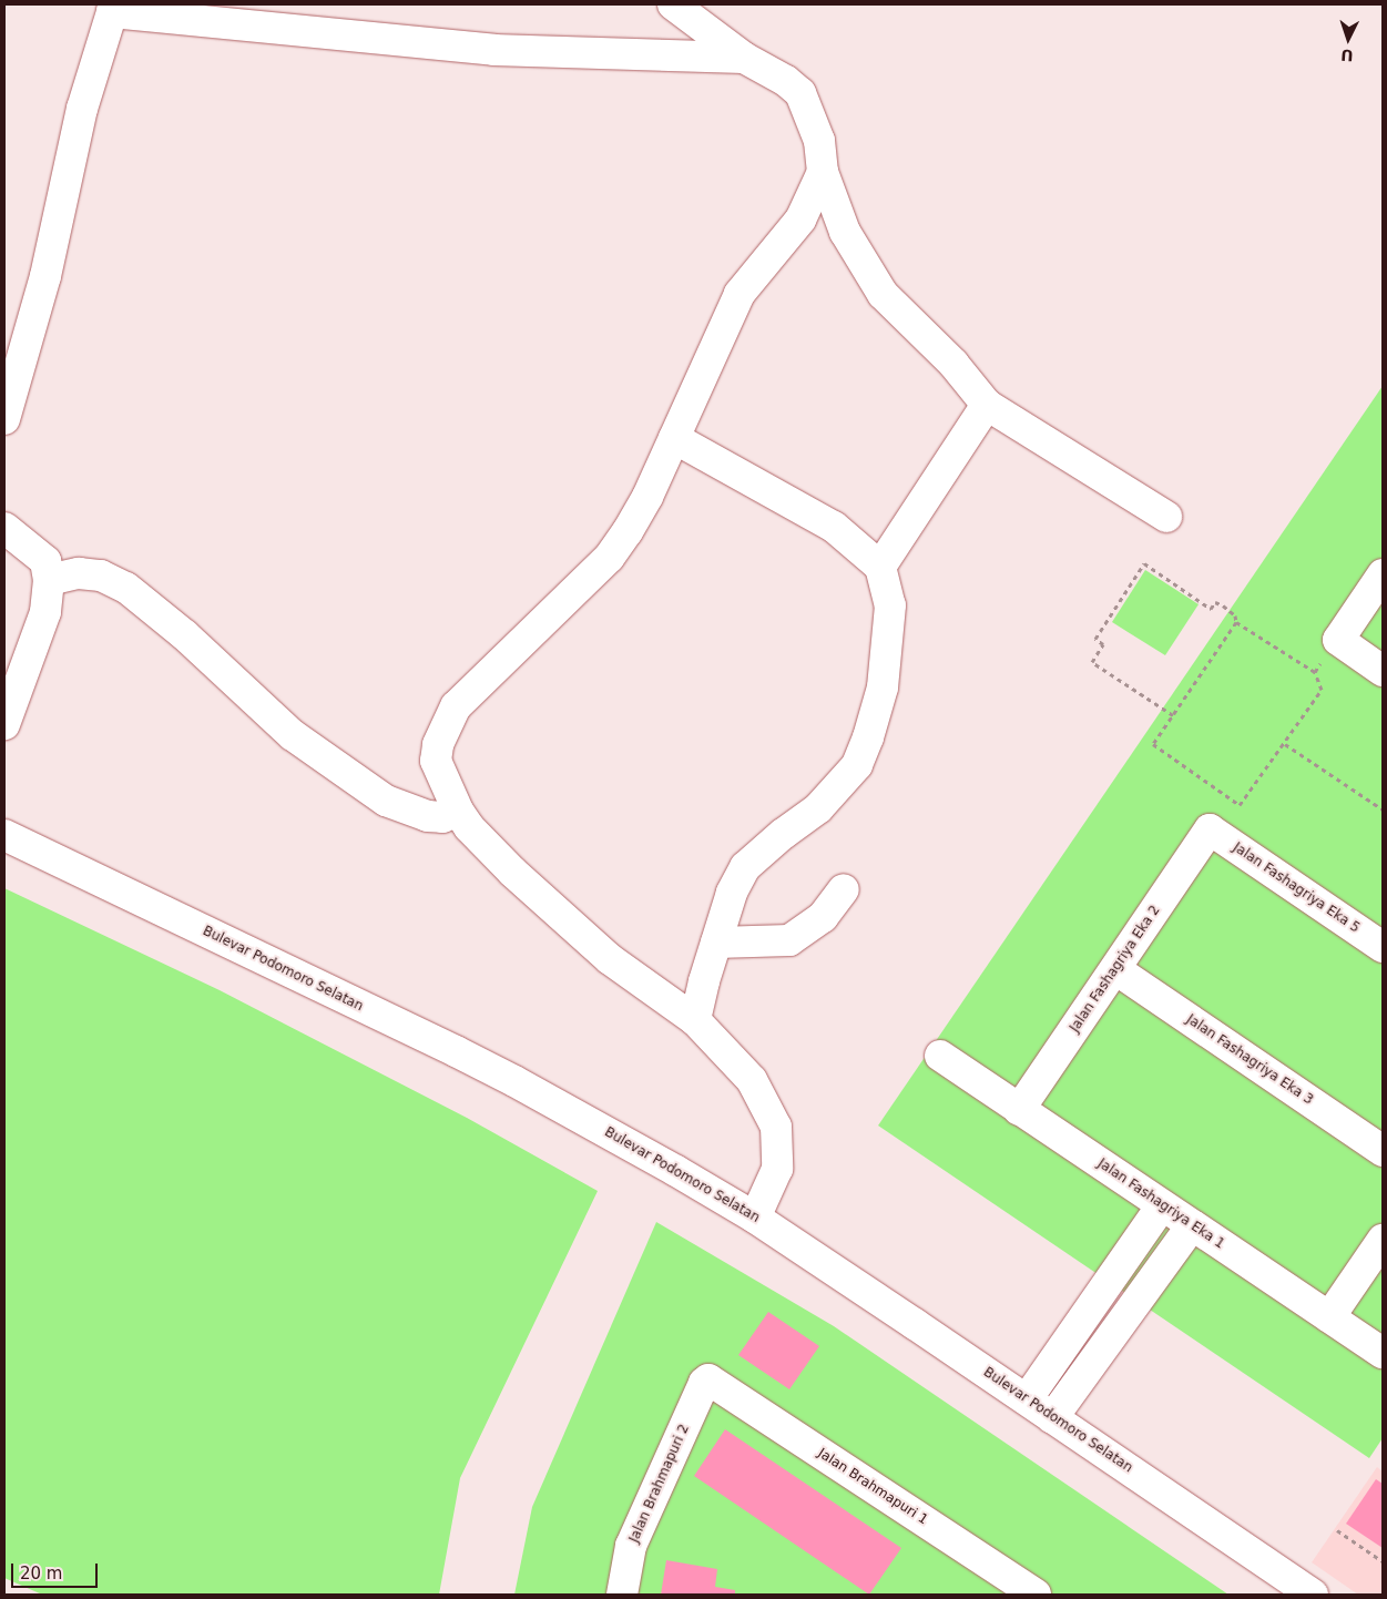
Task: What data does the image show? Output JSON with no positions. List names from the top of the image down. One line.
{"streets":{"street":["Jalan Fashagriya Eka 5","Bulevar Podomoro Selatan","Jalan Fashagriya Eka 2","Jalan Fashagriya Eka 3","Jalan Fashagriya Eka 1","Jalan Brahmapuri 2","Jalan Brahmapuri 1"]},"crossings":[["Jalan Fashagriya Eka 5","Jalan Fashagriya Eka 2"],["Jalan Fashagriya Eka 2","Jalan Fashagriya Eka 3"],["Jalan Fashagriya Eka 2","Jalan Fashagriya Eka 1"],["Jalan Brahmapuri 2","Jalan Brahmapuri 1"]],"scale_bar":"20 m","north":"bottom"}
